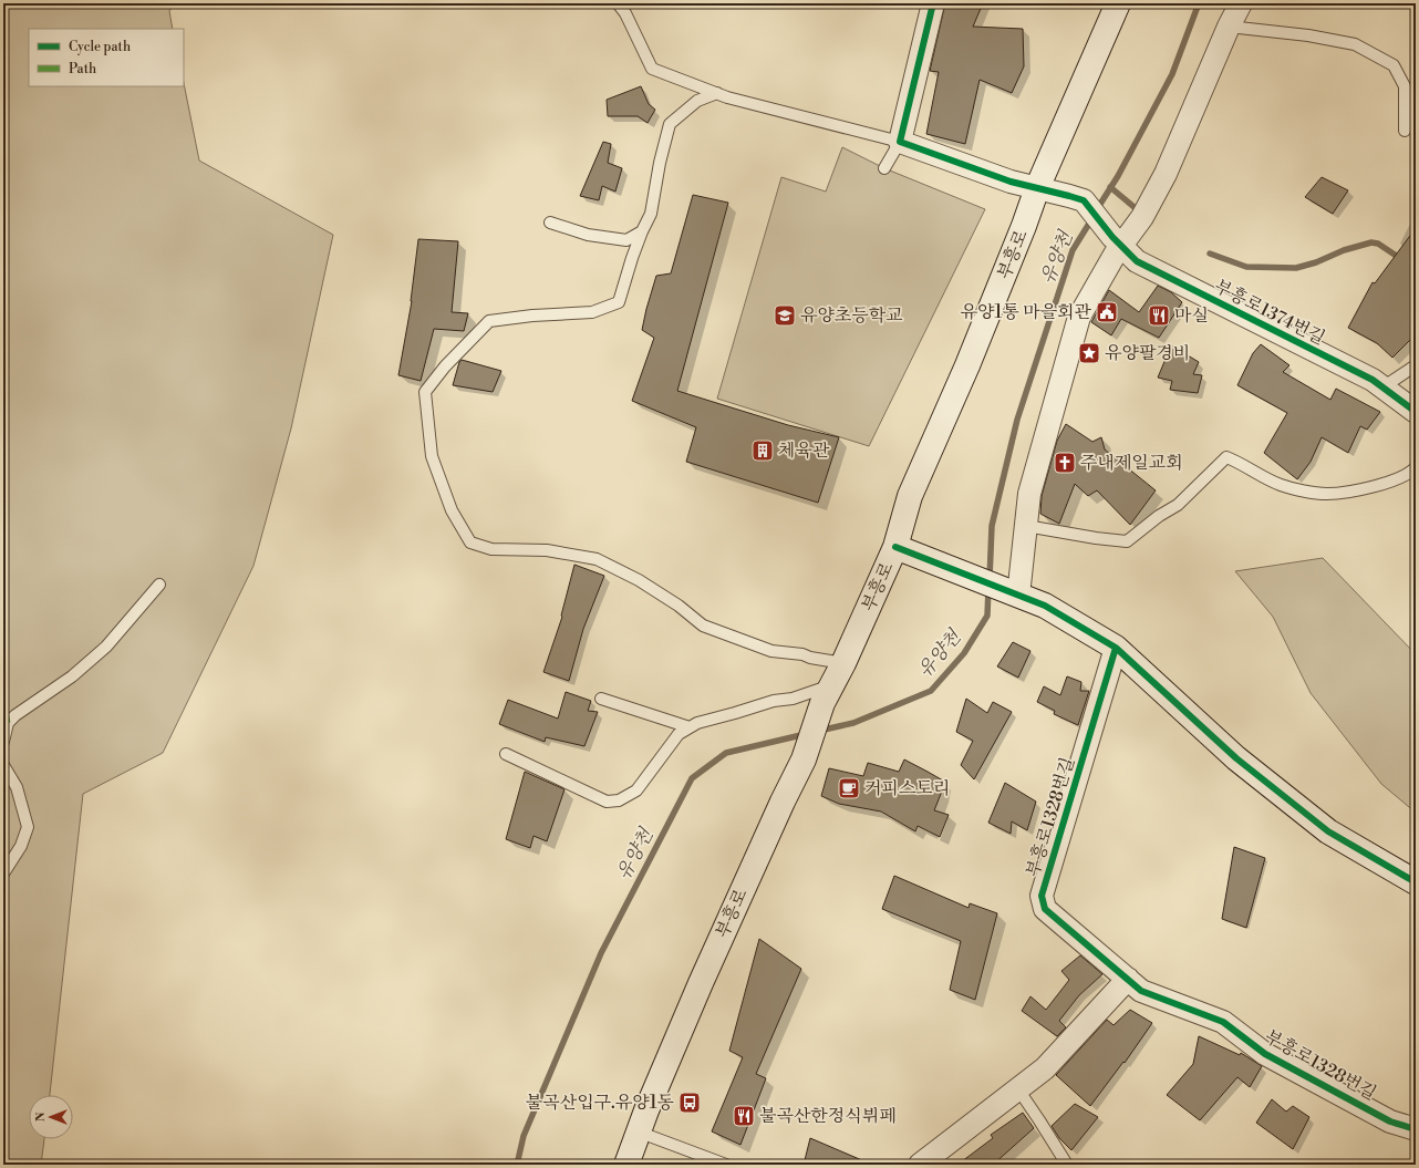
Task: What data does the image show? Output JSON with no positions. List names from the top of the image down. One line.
{"streets":{"main road":["부흥로"],"street":["부흥로1374번길","부흥로1328번길"]},"crossings":[["부흥로","부흥로1374번길"]],"water":["유양천"],"places":{"public building":["유양1통 마을회관"],"school or university":["유양초등학교"],"restaurant":["마실","불곡산한정식뷔페"],"place":["유양팔경비"],"building":["체육관"],"church":["주내제일교회"],"cafe":["커피스토리"],"bus stop":["불곡산입구.유양1동"]},"legend":["Cycle path","Path"],"north":"left"}
